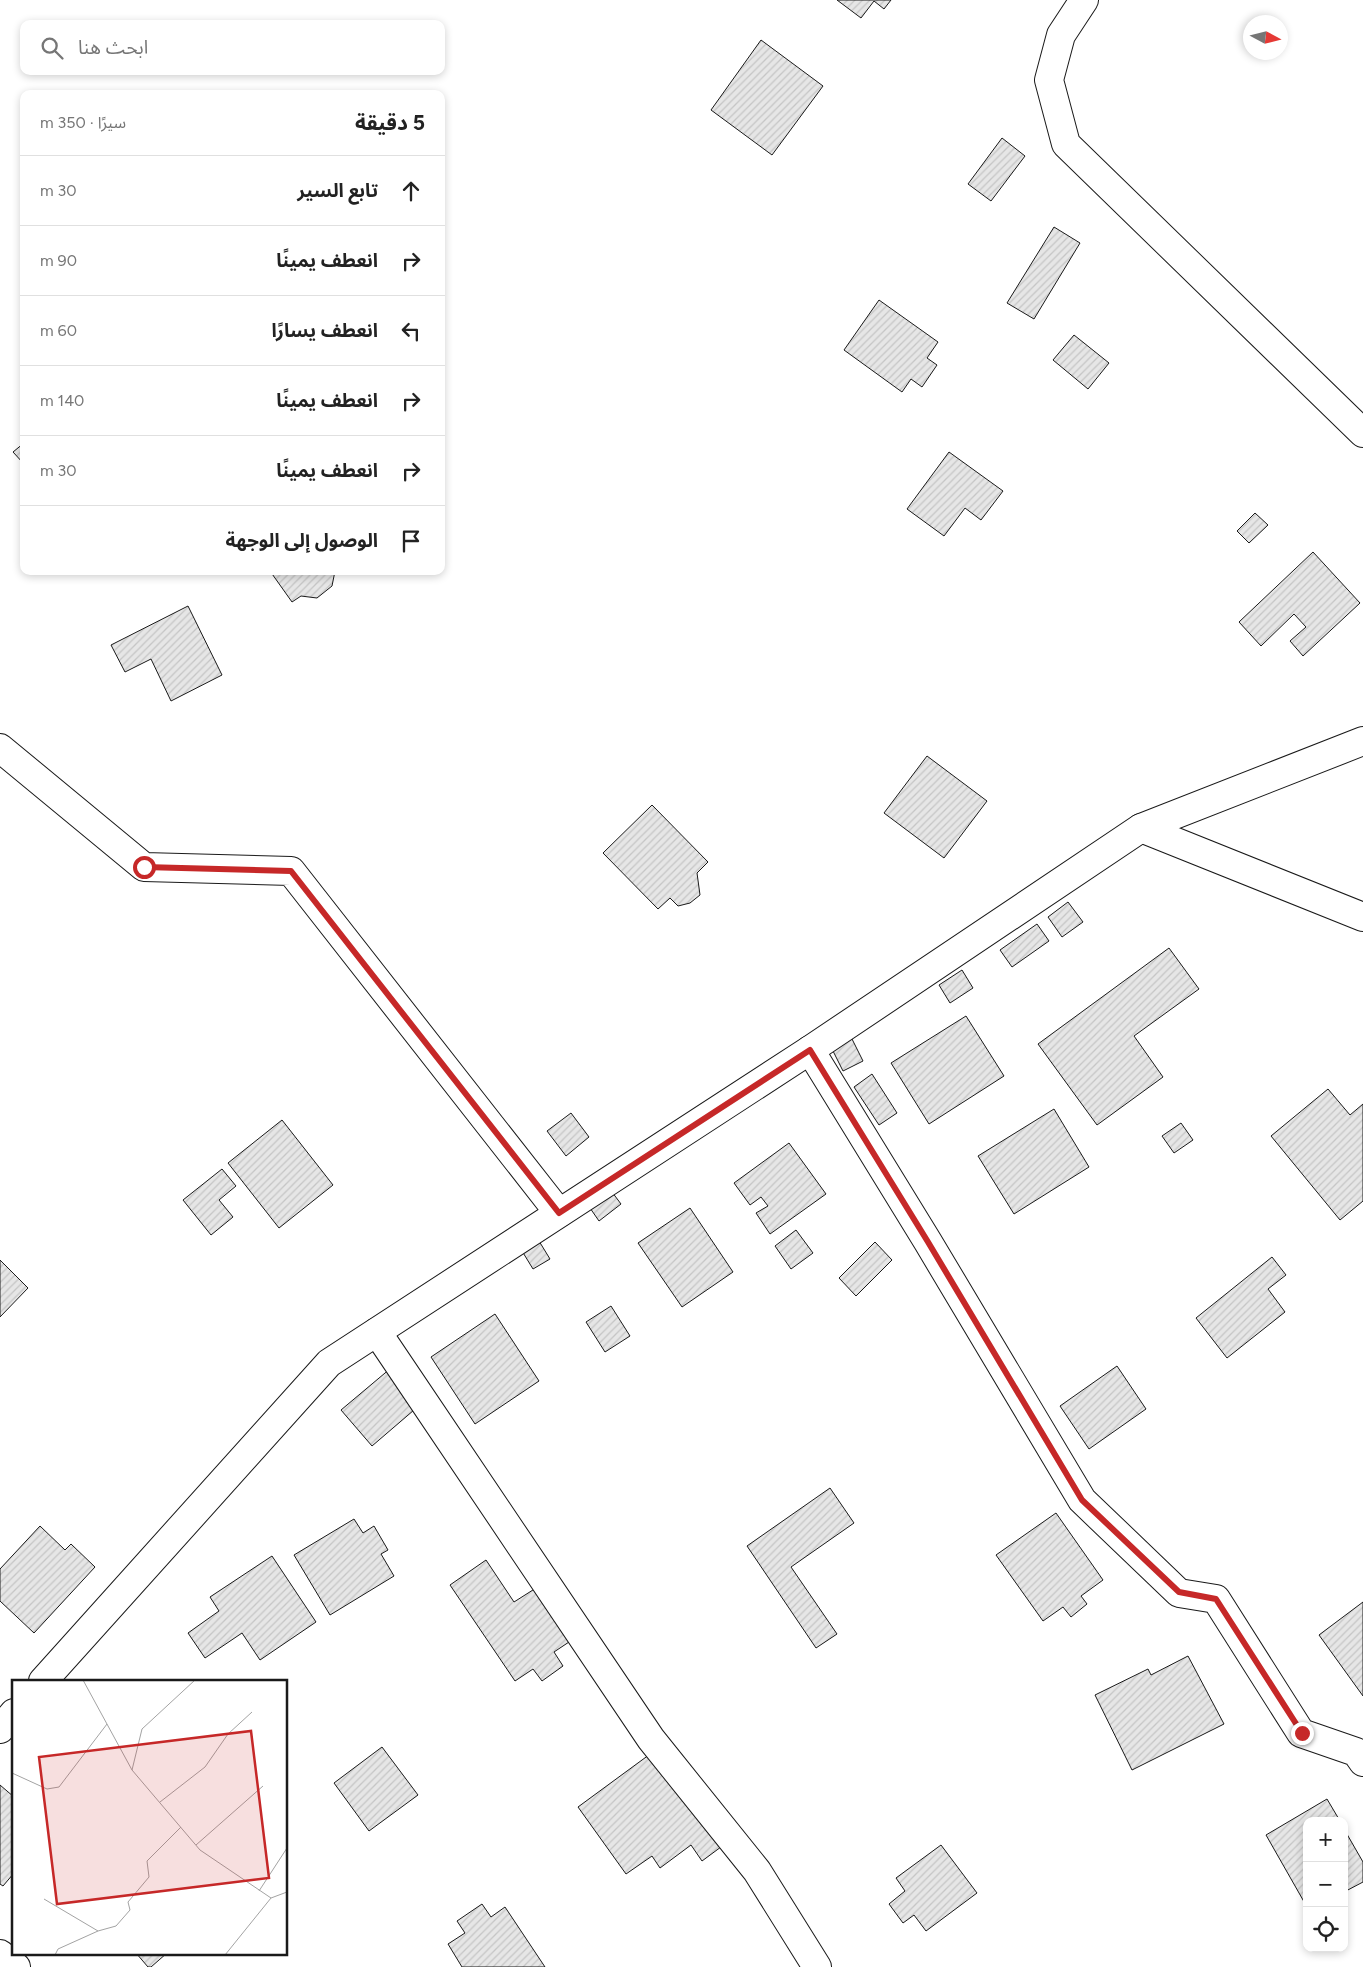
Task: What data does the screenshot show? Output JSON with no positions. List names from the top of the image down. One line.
{"north":"right","page":{"search":"ابحث هنا","heading":["5 دقيقة","سيرًا · 350 m"],"list":[["تابع السير","30 m"],["انعطف يمينًا","90 m"],["انعطف يسارًا","60 m"],["انعطف يمينًا","140 m"],["انعطف يمينًا","30 m"],"الوصول إلى الوجهة"],"map_buttons":["+","−"]}}
